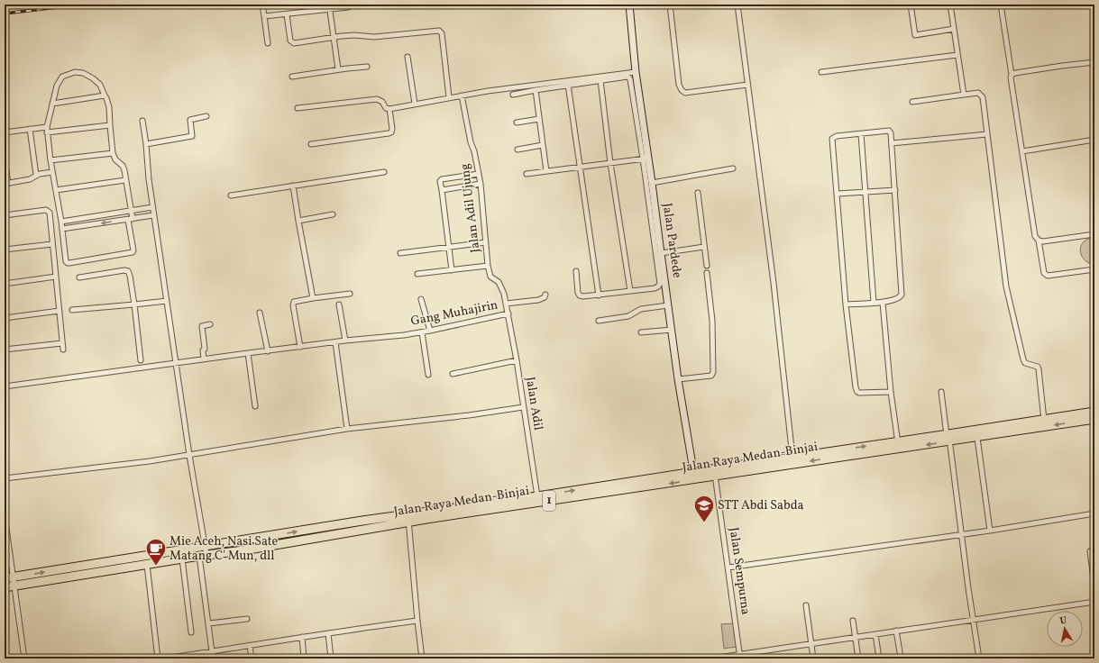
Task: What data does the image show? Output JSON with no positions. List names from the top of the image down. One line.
{"streets":{"highway":["Jalan Raya Medan-Binjai","1"],"street":["Jalan Adil Ujung","Jalan Pardede","Gang Muhajirin","Jalan Adil","Jalan Sempurna"]},"crossings":[["Jalan Adil Ujung","Gang Muhajirin"],["Jalan Adil Ujung","Jalan Adil"],["Jalan Pardede","Jalan Raya Medan-Binjai"],["Gang Muhajirin","Jalan Adil"],["Jalan Adil","Jalan Raya Medan-Binjai"],["Jalan Raya Medan-Binjai","Jalan Sempurna"]],"places":{"school or university":["STT Abdi Sabda"],"cafe":["Mie Aceh, Nasi Sate Matang C' Mun, dll"]},"north":"top"}
